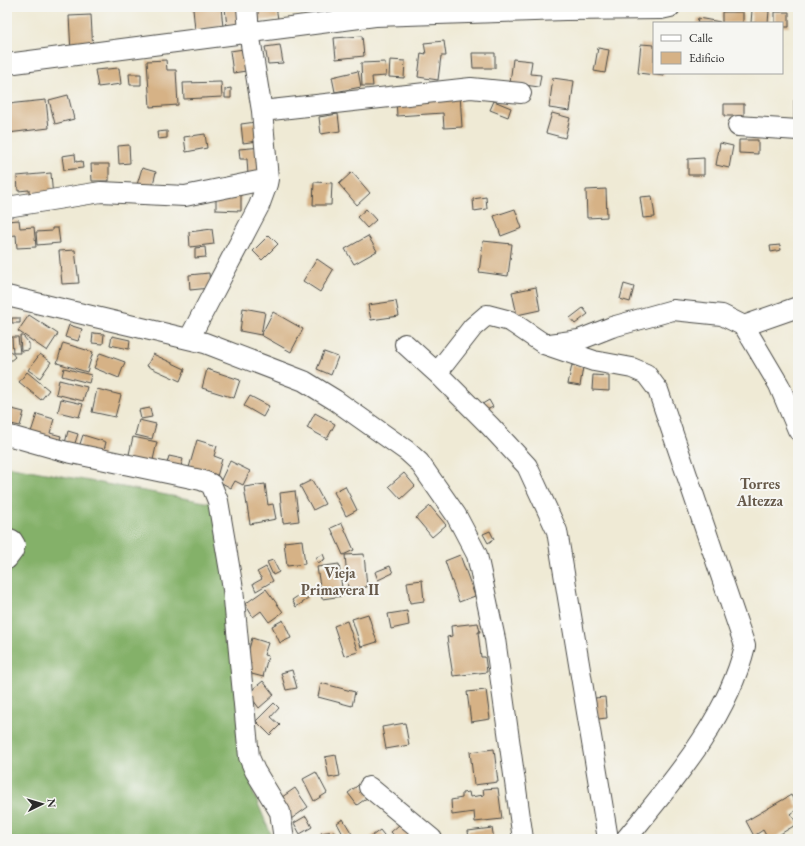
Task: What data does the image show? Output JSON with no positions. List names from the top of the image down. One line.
{"districts":["Torres Altezza","Vieja Primavera II"],"legend":["Calle","Edificio"],"north":"right"}
